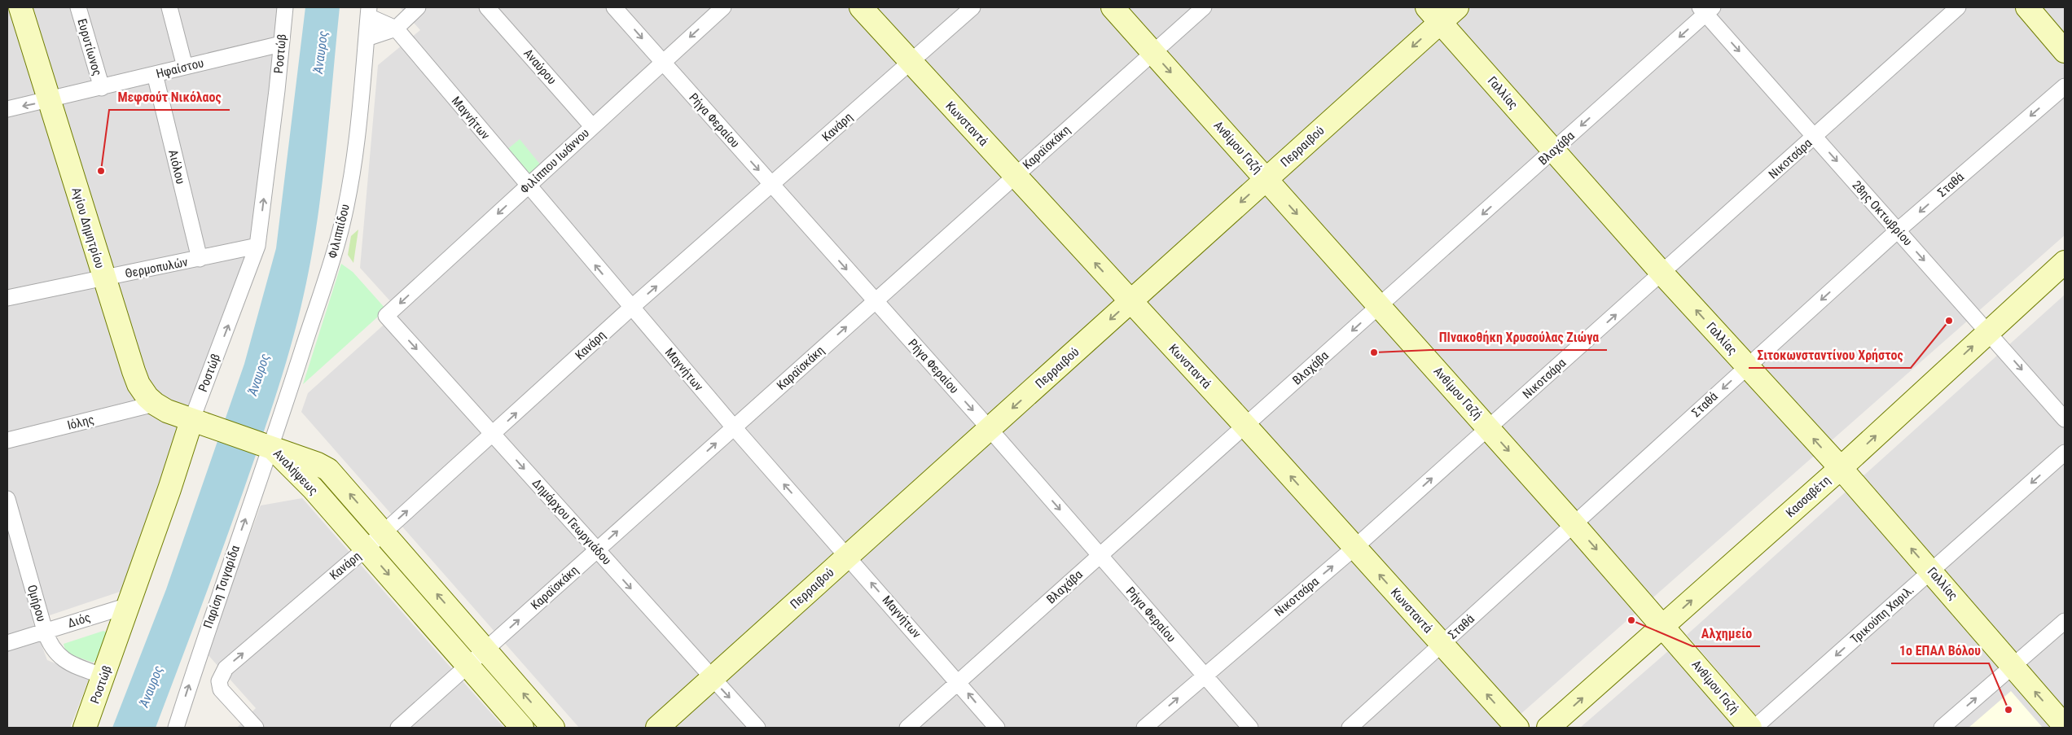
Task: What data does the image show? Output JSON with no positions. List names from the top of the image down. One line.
{"streets":{"street":["Ευρυτίωνος","Ροστώβ","Αναύρου","Ηφαίστου","Γαλλίας","Μαγνήτων","Ρήγα Φεραίου","Κωνσταντά","Κανάρη","Περραιβού","Καραϊσκάκη","Ανθίμου Γαζή","Βλαχάβα","Νικοτσάρα","Φιλίππου Ιωάννου","Αιόλου","Σταθά","28ης Οκτωβρίου","Αγίου Δημητρίου","Φιλιππίδου","Θερμοπυλών","Ιόλης","Αναλήψεως","Κασσαβέτη","Δημάρχου Γεωργιάδου","Παρίση Τσιγαρίδα","Ομήρου","Τρικούπη Χαριλ.","Διός"]},"crossings":[["Ευρυτίωνος","Ηφαίστου"],["Ροστώβ","Ηφαίστου"],["Ροστώβ","Αγίου Δημητρίου"],["Ροστώβ","Θερμοπυλών"],["Ροστώβ","Ομήρου"],["Ροστώβ","Διός"],["Αναύρου","Φιλίππου Ιωάννου"],["Ηφαίστου","Αιόλου"],["Ηφαίστου","Αγίου Δημητρίου"],["Γαλλίας","Περραιβού"],["Γαλλίας","Βλαχάβα"],["Γαλλίας","Νικοτσάρα"],["Γαλλίας","Σταθά"],["Γαλλίας","Κασσαβέτη"],["Γαλλίας","Τρικούπη Χαριλ."],["Μαγνήτων","Κανάρη"],["Μαγνήτων","Περραιβού"],["Μαγνήτων","Καραϊσκάκη"],["Μαγνήτων","Βλαχάβα"],["Μαγνήτων","Φιλίππου Ιωάννου"],["Μαγνήτων","Φιλιππίδου"],["Ρήγα Φεραίου","Κανάρη"],["Ρήγα Φεραίου","Περραιβού"],["Ρήγα Φεραίου","Καραϊσκάκη"],["Ρήγα Φεραίου","Βλαχάβα"],["Ρήγα Φεραίου","Νικοτσάρα"],["Ρήγα Φεραίου","Φιλίππου Ιωάννου"],["Κωνσταντά","Κανάρη"],["Κωνσταντά","Περραιβού"],["Κωνσταντά","Καραϊσκάκη"],["Κωνσταντά","Βλαχάβα"],["Κωνσταντά","Νικοτσάρα"],["Κωνσταντά","Σταθά"],["Κανάρη","Αναλήψεως"],["Κανάρη","Δημάρχου Γεωργιάδου"],["Περραιβού","Ανθίμου Γαζή"],["Περραιβού","Δημάρχου Γεωργιάδου"],["Καραϊσκάκη","Ανθίμου Γαζή"],["Καραϊσκάκη","Αναλήψεως"],["Καραϊσκάκη","Δημάρχου Γεωργιάδου"],["Ανθίμου Γαζή","Βλαχάβα"],["Ανθίμου Γαζή","Νικοτσάρα"],["Ανθίμου Γαζή","Σταθά"],["Ανθίμου Γαζή","Κασσαβέτη"],["Βλαχάβα","28ης Οκτωβρίου"],["Νικοτσάρα","28ης Οκτωβρίου"],["Φιλίππου Ιωάννου","Δημάρχου Γεωργιάδου"],["Αιόλου","Θερμοπυλών"],["Σταθά","28ης Οκτωβρίου"],["28ης Οκτωβρίου","Κασσαβέτη"],["Αγίου Δημητρίου","Φιλιππίδου"],["Αγίου Δημητρίου","Θερμοπυλών"],["Αγίου Δημητρίου","Ιόλης"],["Αγίου Δημητρίου","Αναλήψεως"],["Αγίου Δημητρίου","Παρίση Τσιγαρίδα"],["Φιλιππίδου","Αναλήψεως"],["Φιλιππίδου","Παρίση Τσιγαρίδα"],["Αναλήψεως","Παρίση Τσιγαρίδα"],["Ομήρου","Διός"]],"one_way":["Ροστώβ","Γαλλίας","Μαγνήτων","Ρήγα Φεραίου","Κωνσταντά","Κανάρη","Περραιβού","Καραϊσκάκη","Ανθίμου Γαζή","Βλαχάβα","Νικοτσάρα","Φιλίππου Ιωάννου","Σταθά","28ης Οκτωβρίου","Κασσαβέτη","Δημάρχου Γεωργιάδου","Παρίση Τσιγαρίδα"],"water":["Άναυρος"],"places":["Μεφσούτ Νικόλαος","Σιτοκωνσταντίνου Χρήστος","ΠΙνακοθήκη Χρυσούλας Ζιώγα","Αλχημείο","1o ΕΠΑΛ Βόλου"]}
